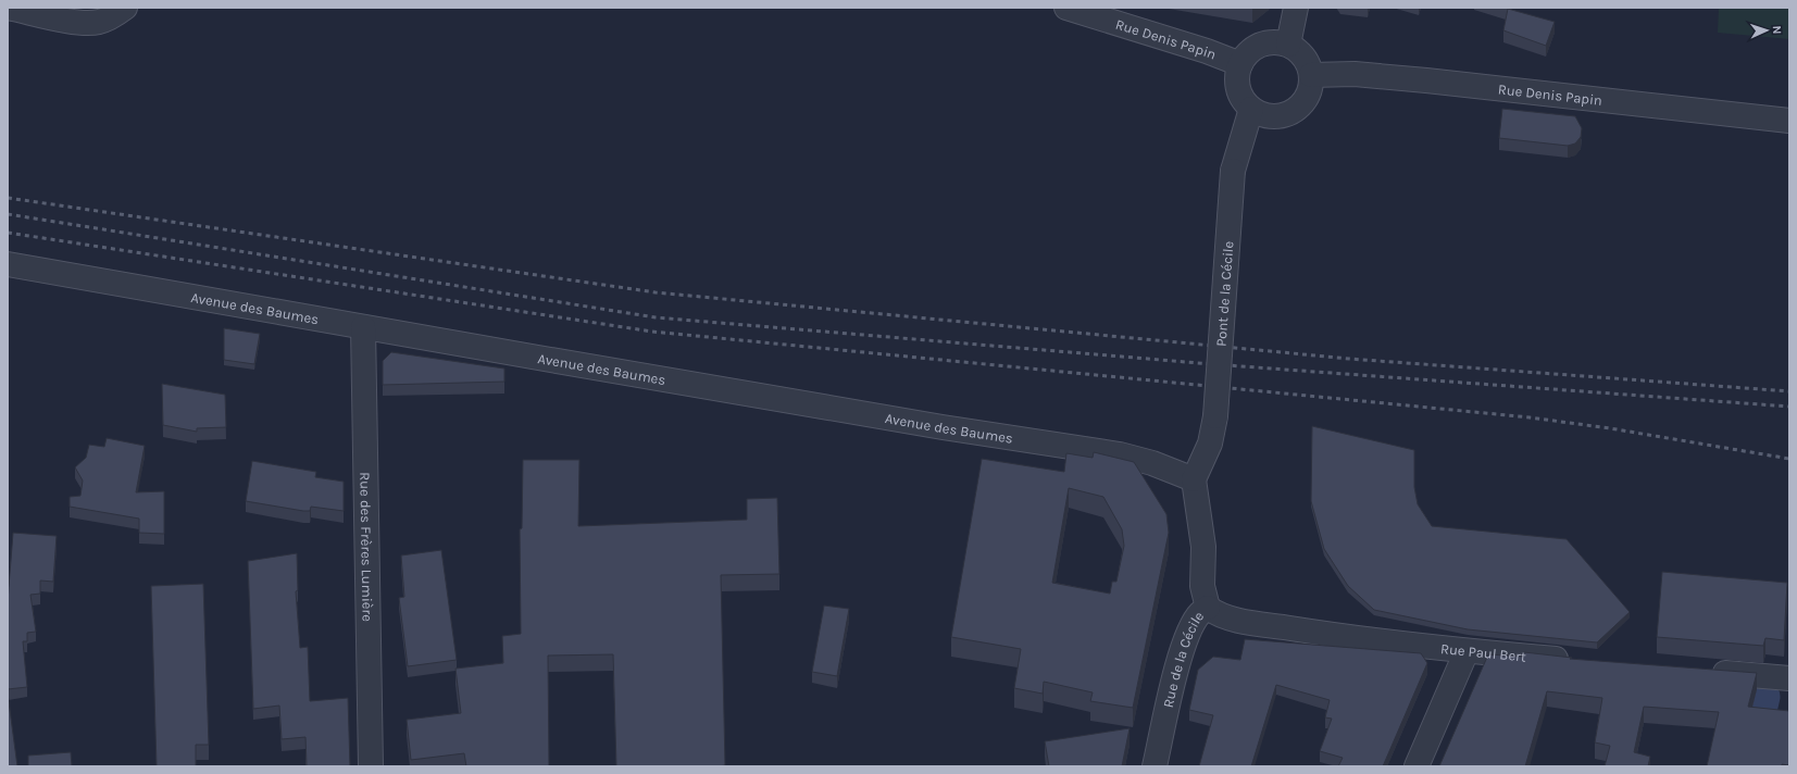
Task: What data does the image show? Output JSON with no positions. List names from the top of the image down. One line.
{"streets":{"street":["Rue Denis Papin","Pont de la Cécile","Avenue des Baumes","Rue des Frères Lumière","Rue Paul Bert","Rue de la Cécile"]},"crossings":[["Rue Denis Papin","Pont de la Cécile"],["Pont de la Cécile","Avenue des Baumes"],["Pont de la Cécile","Rue de la Cécile"],["Avenue des Baumes","Rue des Frères Lumière"],["Avenue des Baumes","Rue de la Cécile"],["Rue Paul Bert","Rue de la Cécile"]],"north":"right"}
